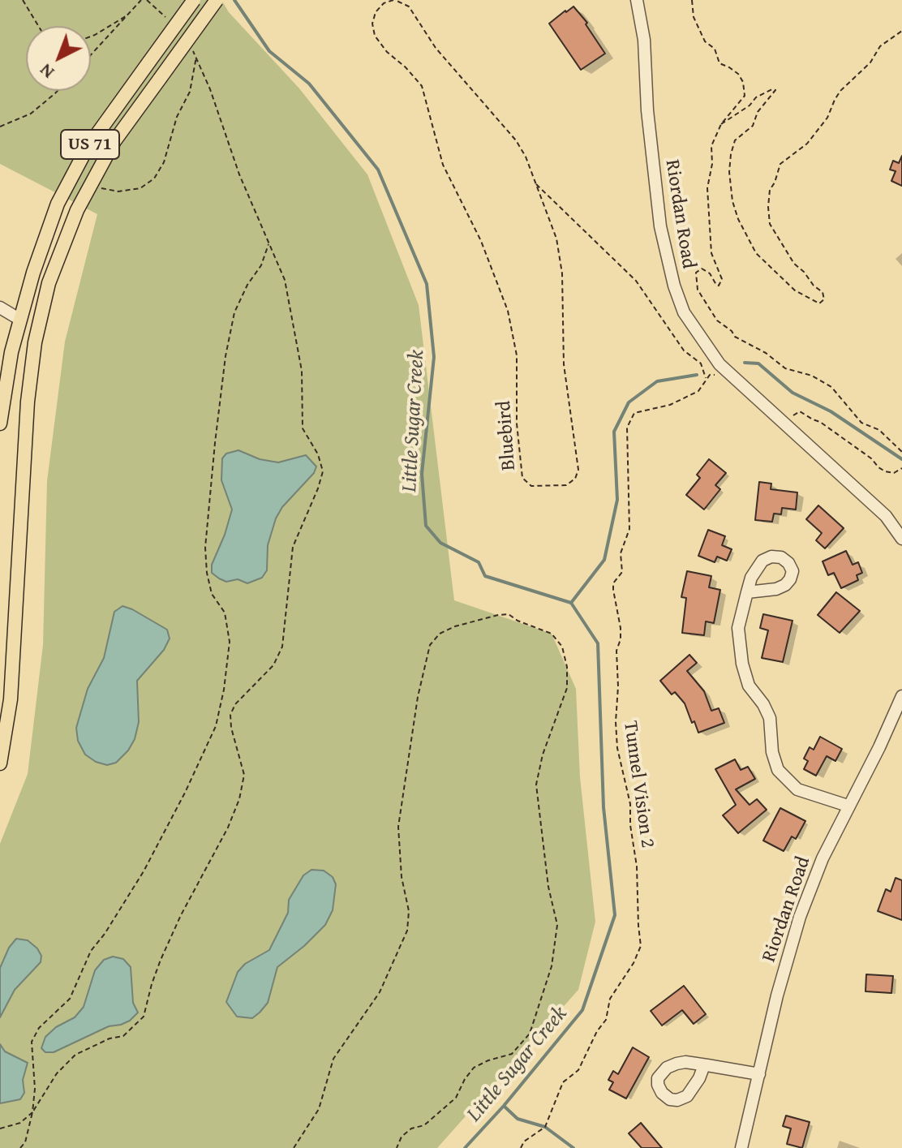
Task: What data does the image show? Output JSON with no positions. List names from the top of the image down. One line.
{"streets":{"main road":["US 71"],"street":["Riordan Road"],"path":["Bluebird","Tunnel Vision 2"]},"water":["Little Sugar Creek"],"north":"bottom left"}
